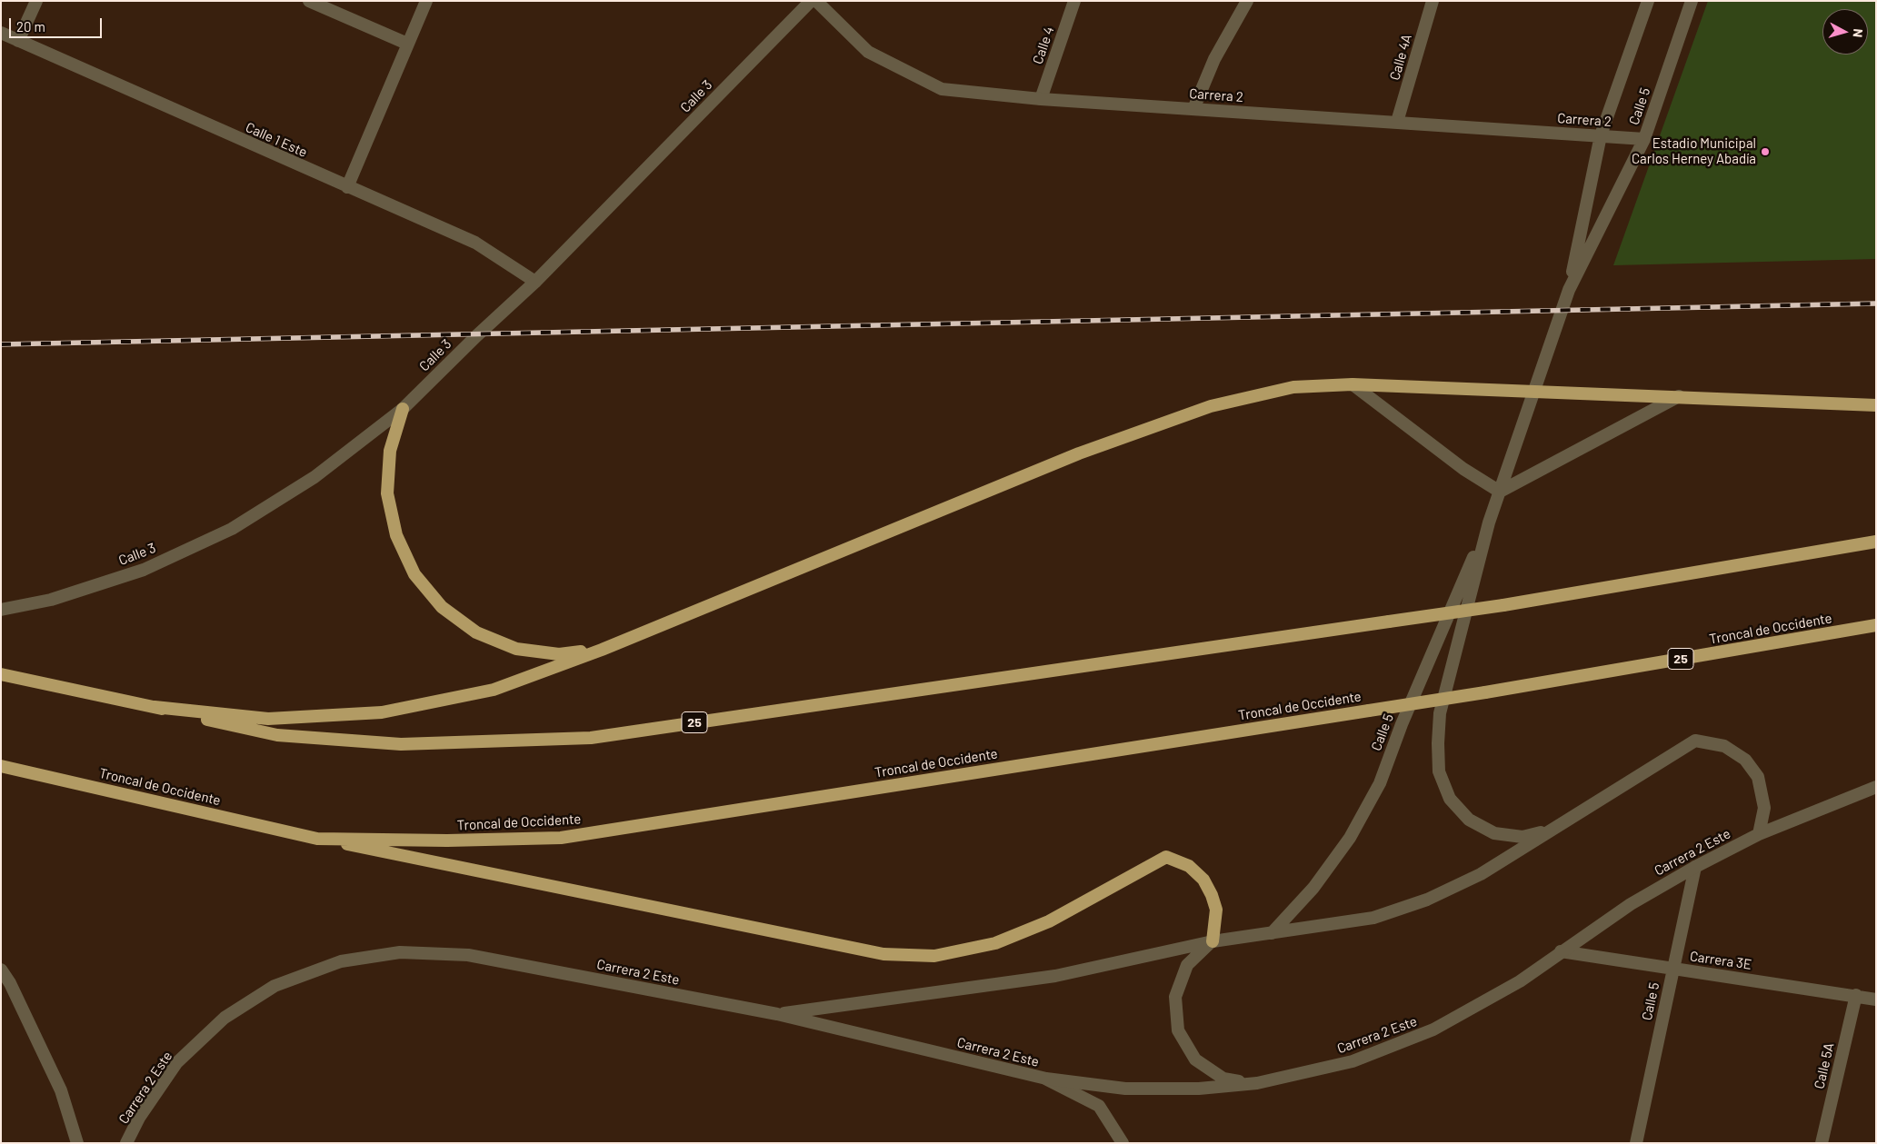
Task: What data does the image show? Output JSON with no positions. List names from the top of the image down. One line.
{"streets":{"highway":["Troncal de Occidente","25"],"street":["Calle 4","Calle 4A","Carrera 2","Calle 3","Calle 5","Calle 1 Este","Carrera 2 Este","Carrera 3E","Calle 5A"]},"crossings":[["Calle 4","Carrera 2"],["Calle 4A","Carrera 2"],["Carrera 2","Calle 5"],["Calle 3","Calle 1 Este"],["Calle 5","Carrera 2 Este"],["Calle 5","Carrera 3E"],["Carrera 2 Este","Carrera 3E"],["Carrera 3E","Calle 5A"]],"places":["Estadio Municipal Carlos Herney Abadía"],"scale_bar":"20 m","north":"right"}
